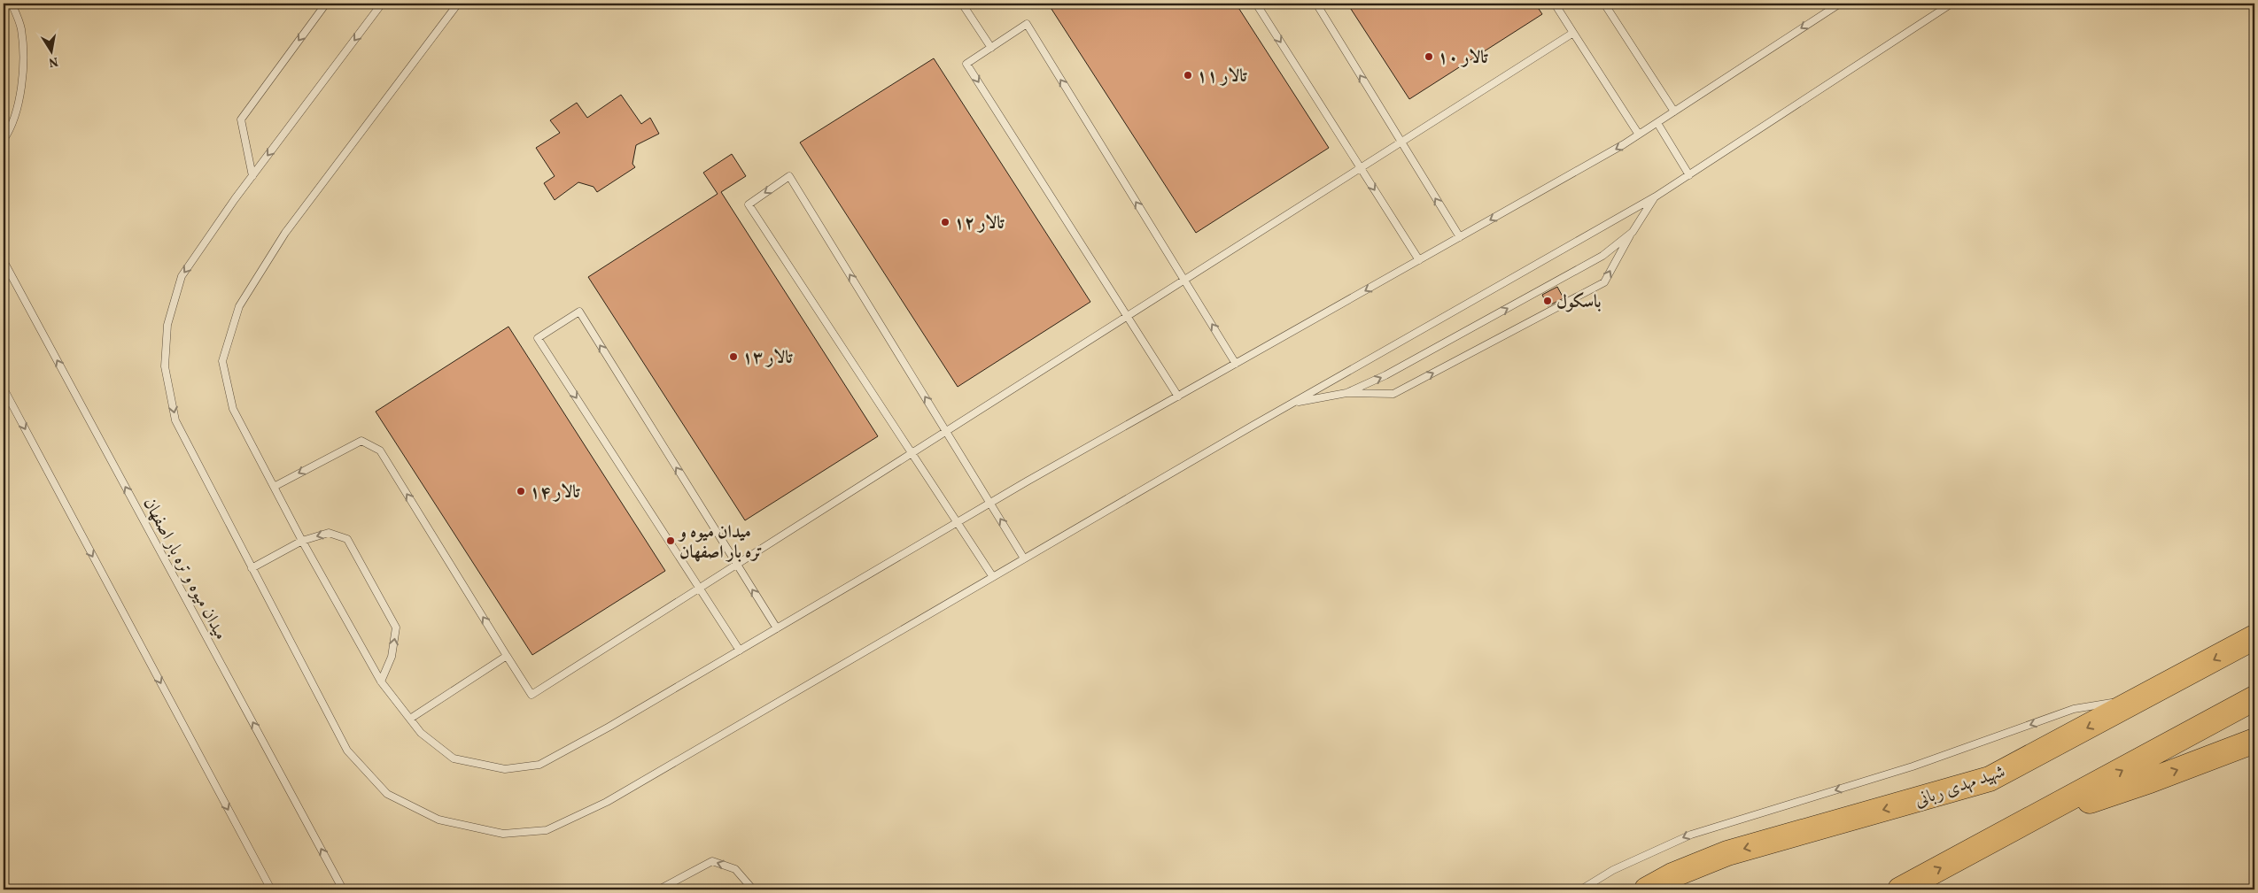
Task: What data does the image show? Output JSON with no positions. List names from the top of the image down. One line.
{"streets":{"highway":["شهید مهدی ربانی"],"lane":["میدان میوه و تره بار اصفهان"]},"one_way":["میدان میوه و تره بار اصفهان"],"places":["تالار ۱۰","تالار ۱۱","تالار ۱۲","باسكول","تالار ۱۳","تالار ۱۴","میدان میوه و تره بار اصفهان"],"north":"bottom"}
